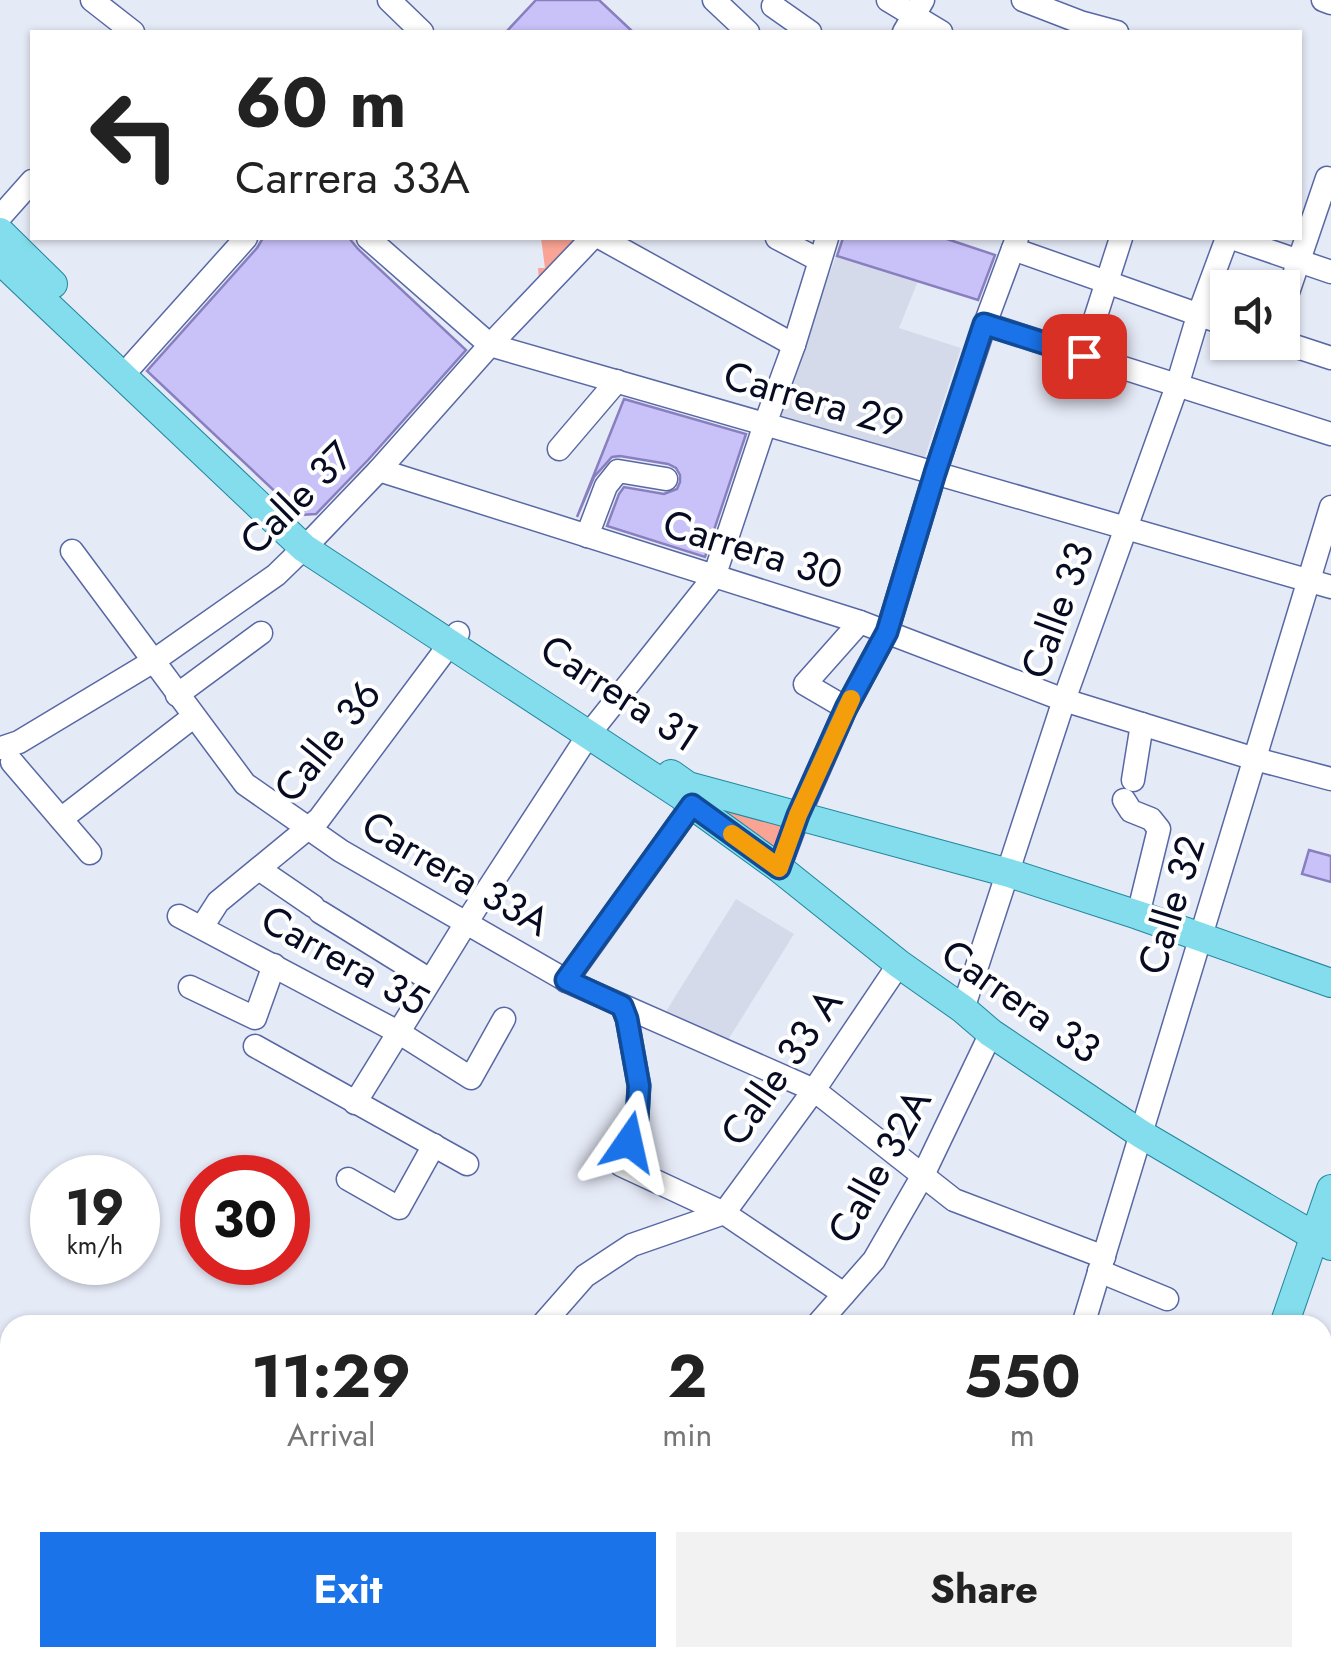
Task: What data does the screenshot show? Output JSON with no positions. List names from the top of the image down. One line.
{"streets":{"main road":["Carrera 31","Carrera 33"],"street":["Carrera 29","Calle 37","Carrera 30","Calle 33","Calle 36","Carrera 33A","Calle 32","Carrera 35","Calle 33 A","Calle 32A"]},"crossings":[["Carrera 29","Calle 37"],["Carrera 29","Calle 33"],["Carrera 29","Calle 32"],["Calle 37","Carrera 30"],["Calle 37","Carrera 31"],["Calle 37","Carrera 33A"],["Carrera 30","Calle 33"],["Carrera 30","Calle 32"],["Calle 33","Carrera 31"],["Calle 33","Carrera 33"],["Carrera 31","Calle 36"],["Carrera 31","Calle 32"],["Carrera 31","Carrera 33"],["Calle 36","Carrera 33A"],["Calle 36","Carrera 35"],["Carrera 33A","Calle 32"],["Carrera 33A","Calle 33 A"],["Carrera 33A","Calle 32A"],["Calle 32","Carrera 33"],["Carrera 33","Calle 33 A"],["Carrera 33","Calle 32A"]],"page":{"turn":["60 m","Carrera 33A"],"speed":"19 km/h","limit":"30","eta":["11:29","Arrival","2","min","550","m"],"buttons":["Exit","Share"]}}
